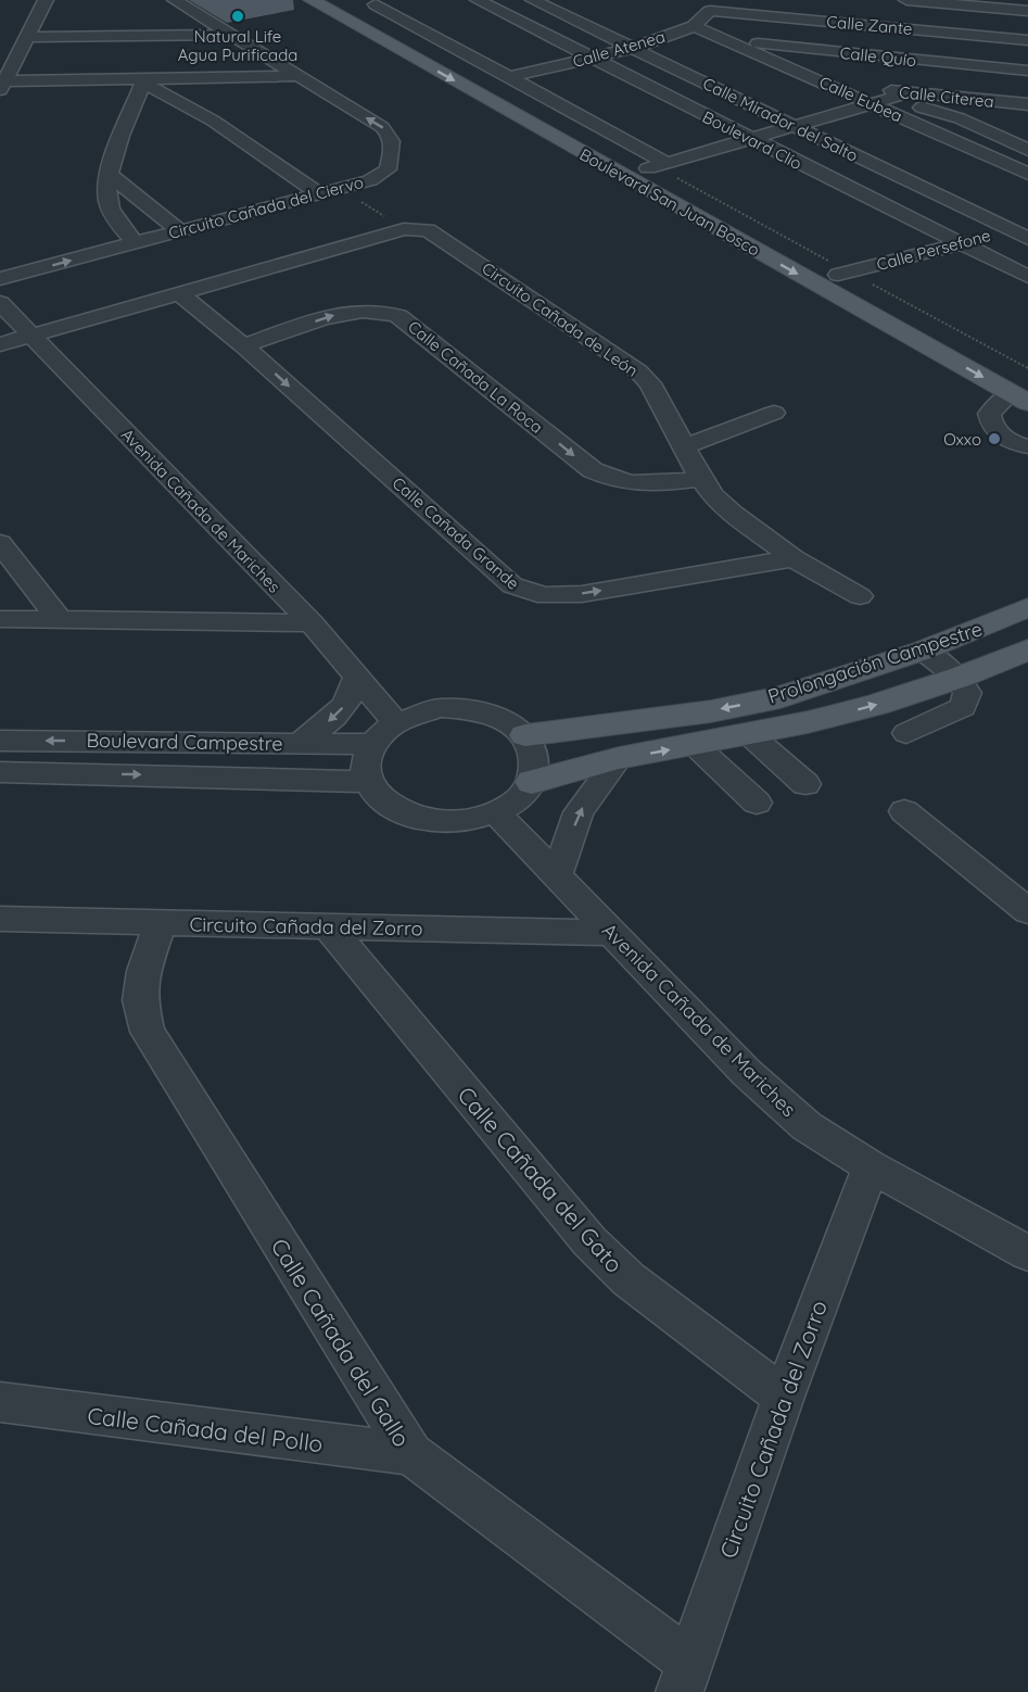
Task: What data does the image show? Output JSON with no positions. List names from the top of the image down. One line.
{"streets":{"main road":["Boulevard San Juan Bosco","Prolongación Campestre"],"street":["Calle Zante","Calle Atenea","Calle Quío","Calle Citerea","Calle Eubea","Calle Mirador del Salto","Boulevard Clío","Circuito Cañada del Ciervo","Calle Persefone","Circuito Cañada de León","Calle Cañada La Roca","Avenida Cañada de Mariches","Calle Cañada Grande","Boulevard Campestre","Circuito Cañada del Zorro","Calle Cañada del Gato","Calle Cañada del Gallo","Calle Cañada del Pollo"]},"crossings":[["Calle Zante","Calle Atenea"],["Calle Atenea","Calle Eubea"],["Calle Atenea","Calle Mirador del Salto"],["Calle Atenea","Boulevard Clío"],["Calle Quío","Calle Eubea"],["Calle Citerea","Calle Eubea"],["Calle Mirador del Salto","Calle Persefone"],["Boulevard Clío","Calle Persefone"],["Boulevard San Juan Bosco","Calle Persefone"],["Circuito Cañada de León","Calle Cañada La Roca"],["Circuito Cañada de León","Avenida Cañada de Mariches"],["Circuito Cañada de León","Calle Cañada Grande"],["Calle Cañada La Roca","Calle Cañada Grande"],["Avenida Cañada de Mariches","Prolongación Campestre"],["Avenida Cañada de Mariches","Boulevard Campestre"],["Avenida Cañada de Mariches","Circuito Cañada del Zorro"],["Prolongación Campestre","Boulevard Campestre"],["Circuito Cañada del Zorro","Calle Cañada del Gato"],["Circuito Cañada del Zorro","Calle Cañada del Gallo"],["Calle Cañada del Gallo","Calle Cañada del Pollo"]],"places":["Natural Life Agua Purificada","Oxxo"]}
